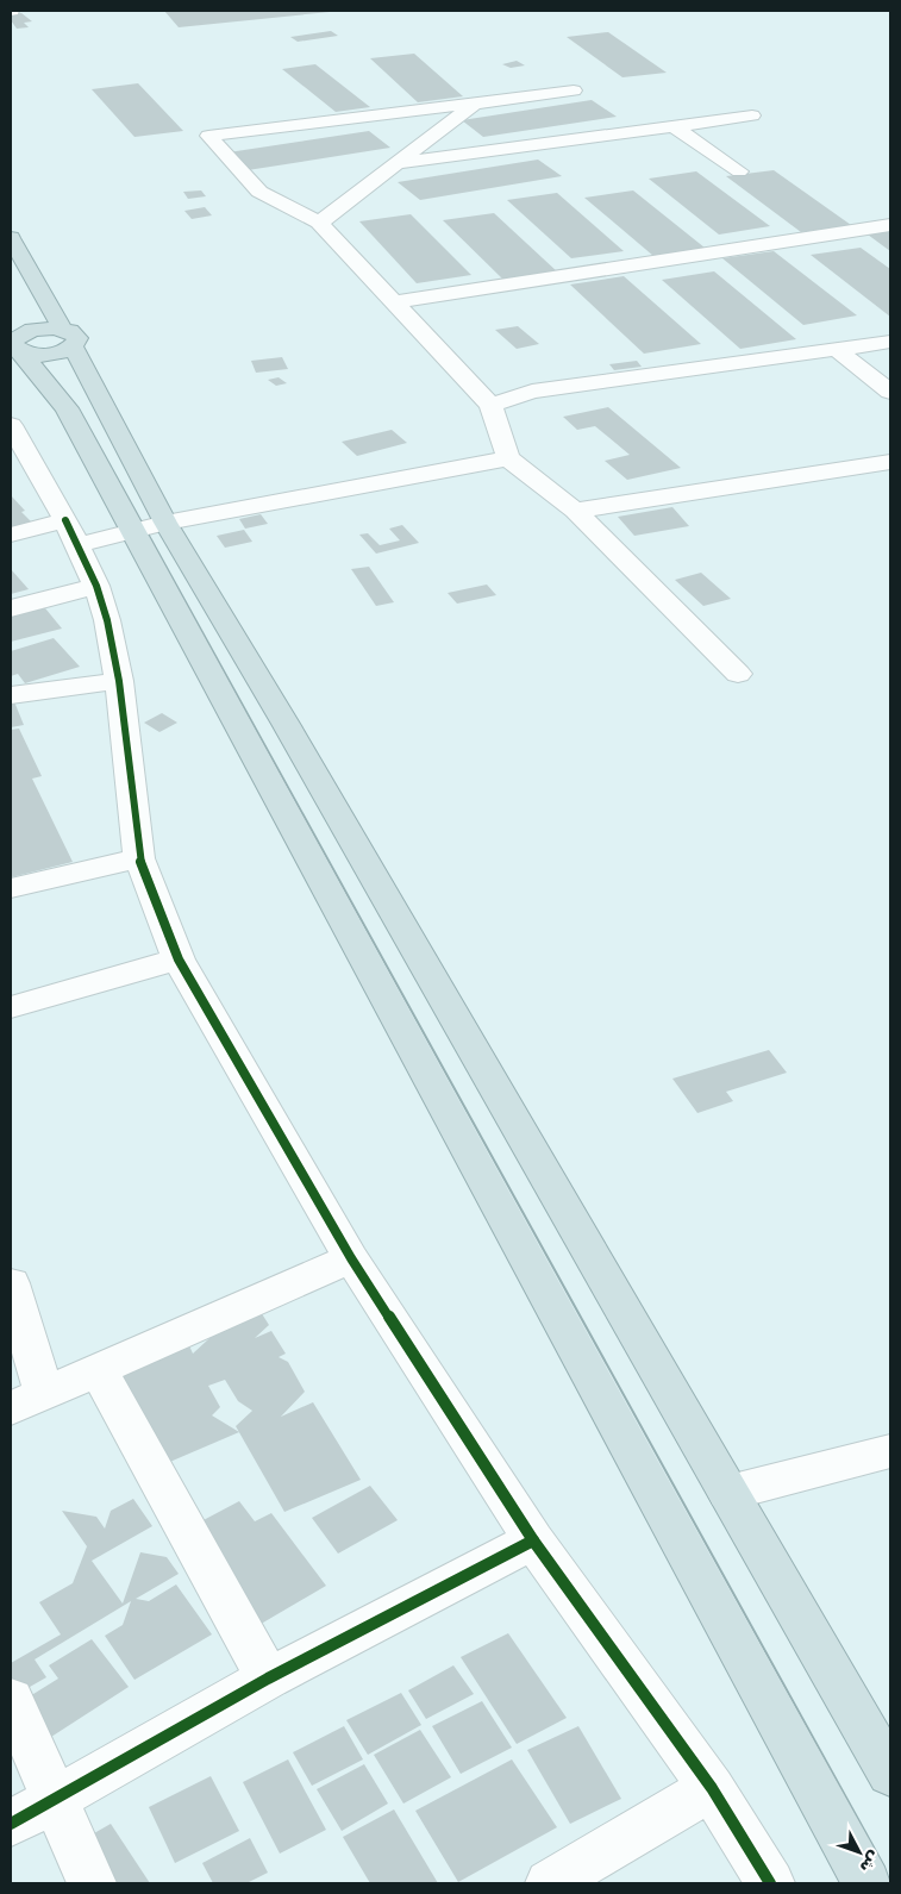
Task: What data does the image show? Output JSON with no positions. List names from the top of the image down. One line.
{"north":"bottom right"}
